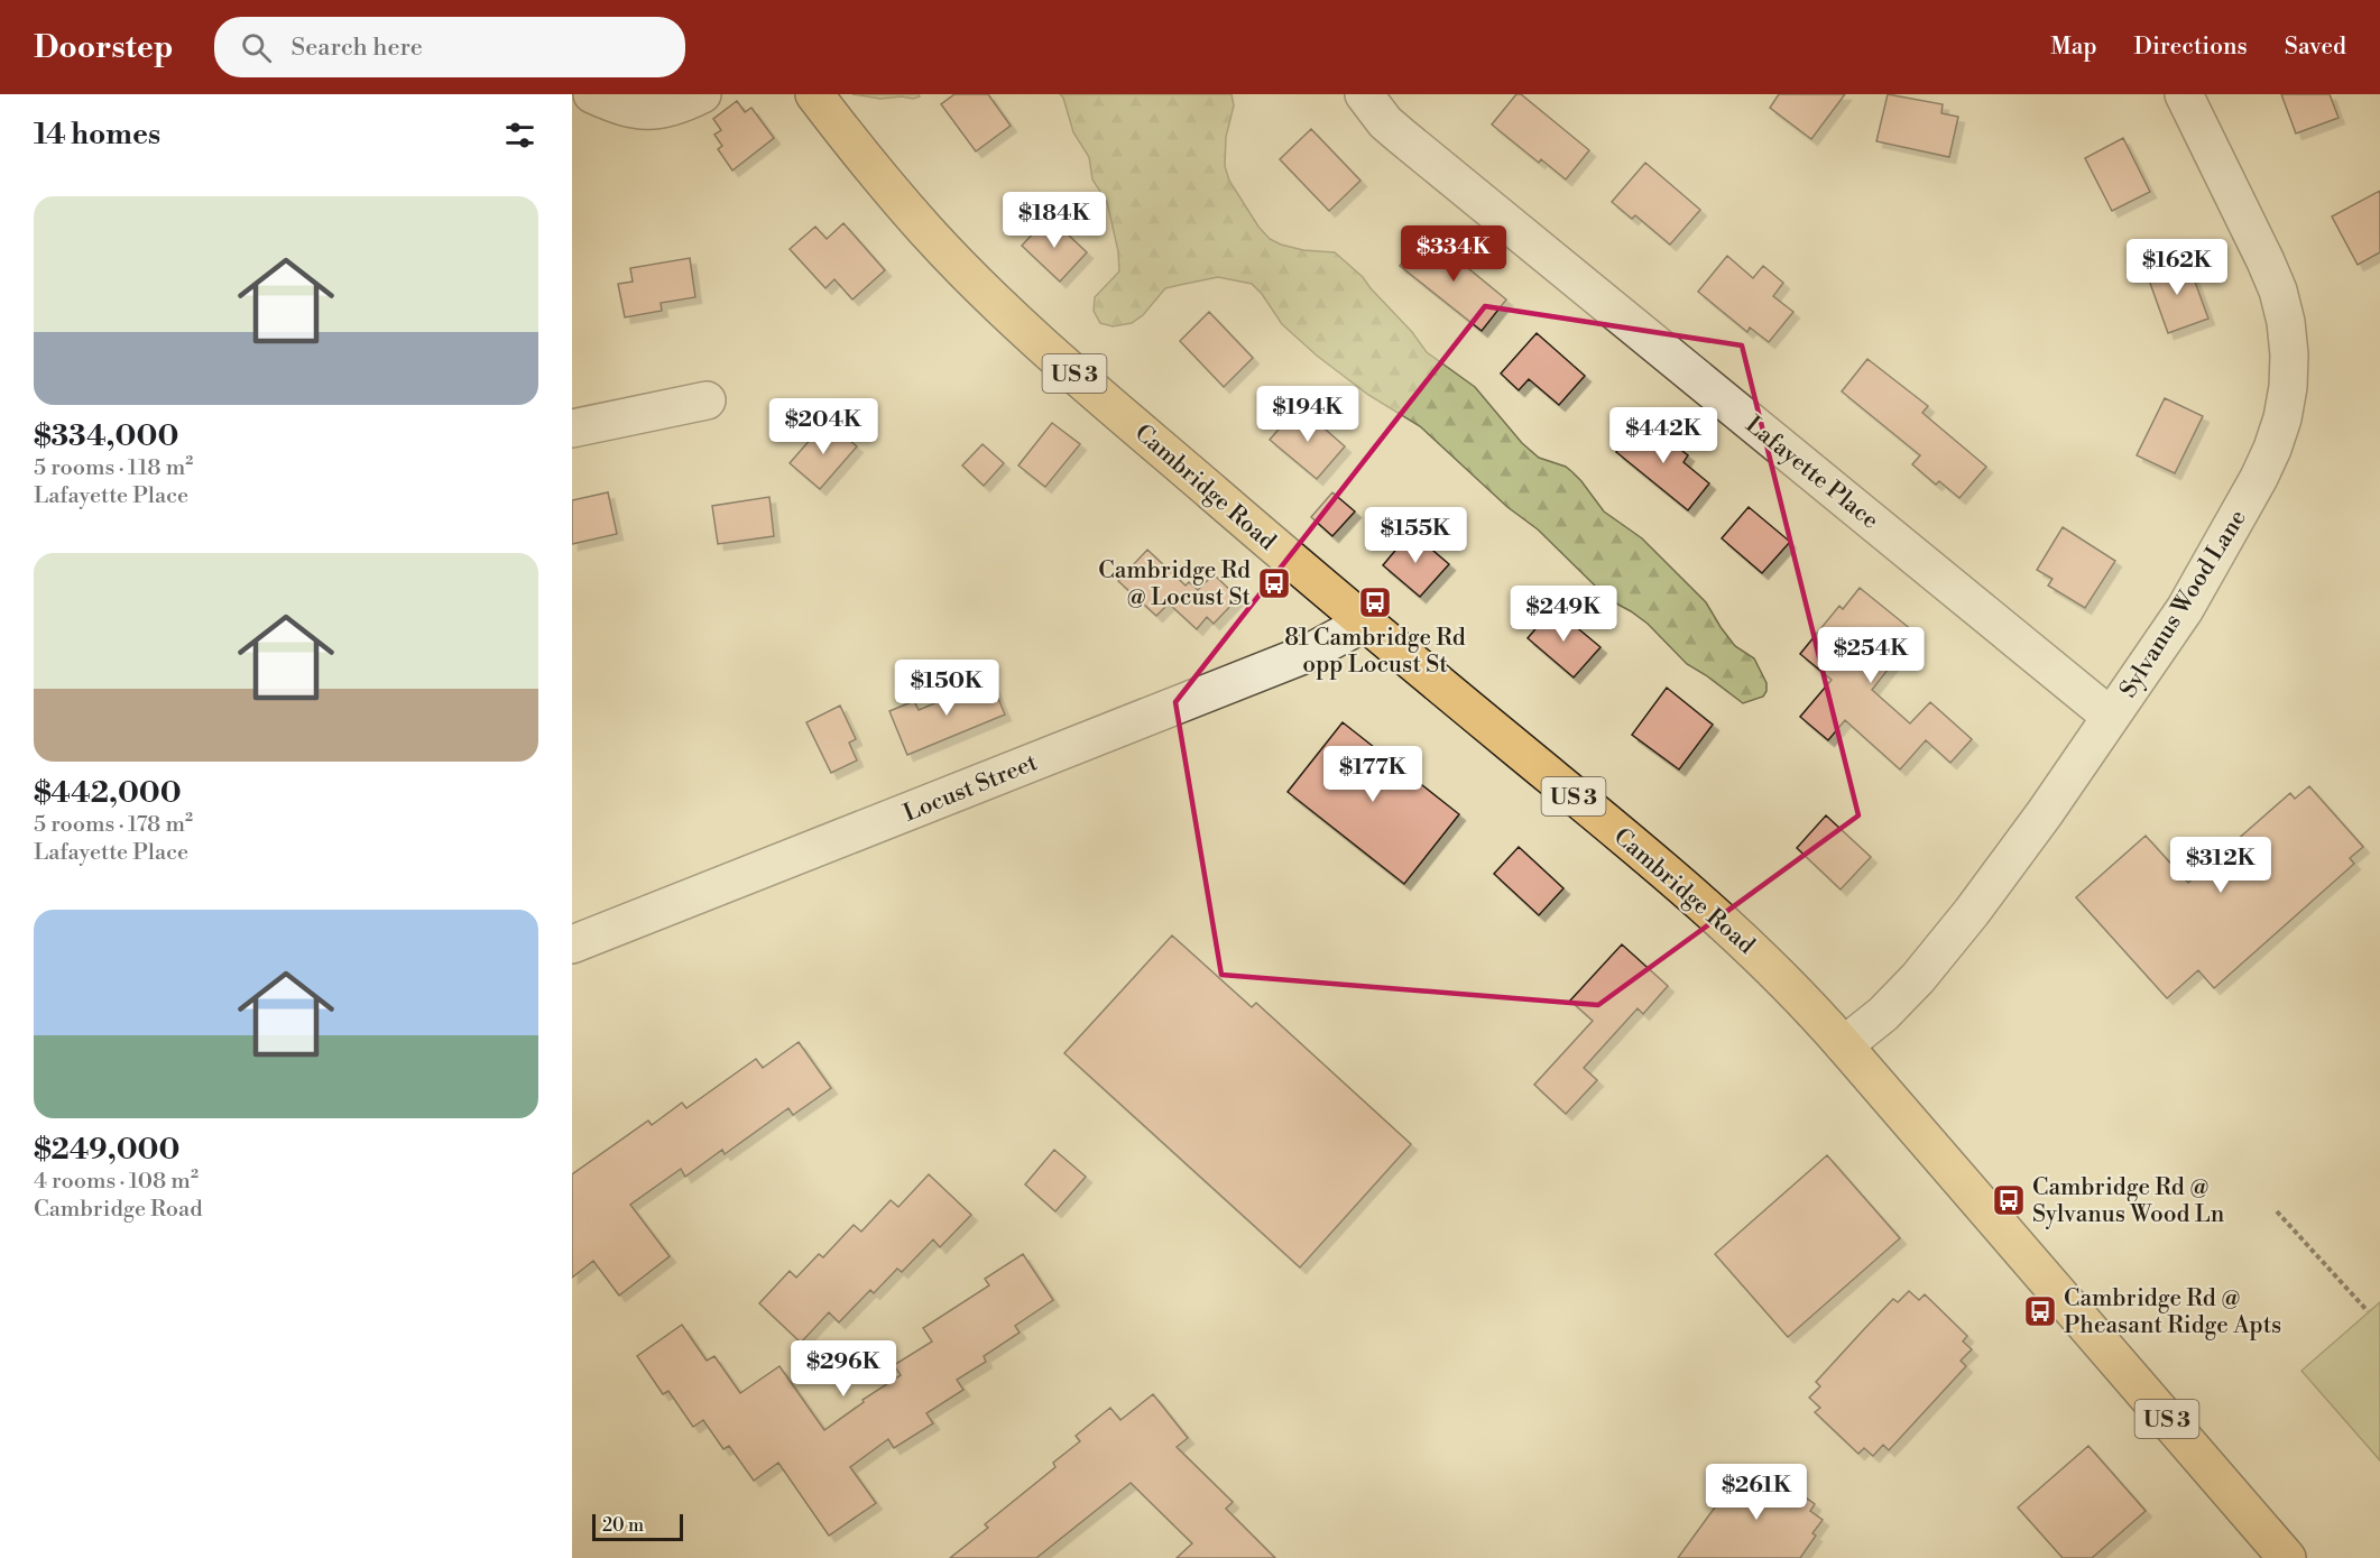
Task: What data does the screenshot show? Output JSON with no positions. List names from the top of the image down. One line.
{"streets":{"highway":["US 3","Cambridge Road"],"street":["Lafayette Place","Sylvanus Wood Lane","Locust Street"]},"crossings":[["Lafayette Place","Sylvanus Wood Lane"],["Cambridge Road","Sylvanus Wood Lane"],["Cambridge Road","Locust Street"]],"places":{"bus stop":["Cambridge Rd @ Locust St","81 Cambridge Rd opp Locust St","Cambridge Rd @ Sylvanus Wood Ln","Cambridge Rd @ Pheasant Ridge Apts"]},"scale_bar":"20 m","page":{"header":"Doorstep","search":"Search here","nav":["Map","Directions","Saved"],"heading":"14 homes","list":[{"name":"$334,000","note":"5 rooms · 118 m² · Lafayette Place"},{"name":"$442,000","note":"5 rooms · 178 m² · Lafayette Place"},{"name":"$249,000","note":"4 rooms · 108 m² · Cambridge Road"}],"price":["$184K","$334K","$162K","$194K","$204K","$442K","$155K","$249K","$254K","$150K","$177K","$312K","$296K","$261K"],"scale":"20 m"}}
